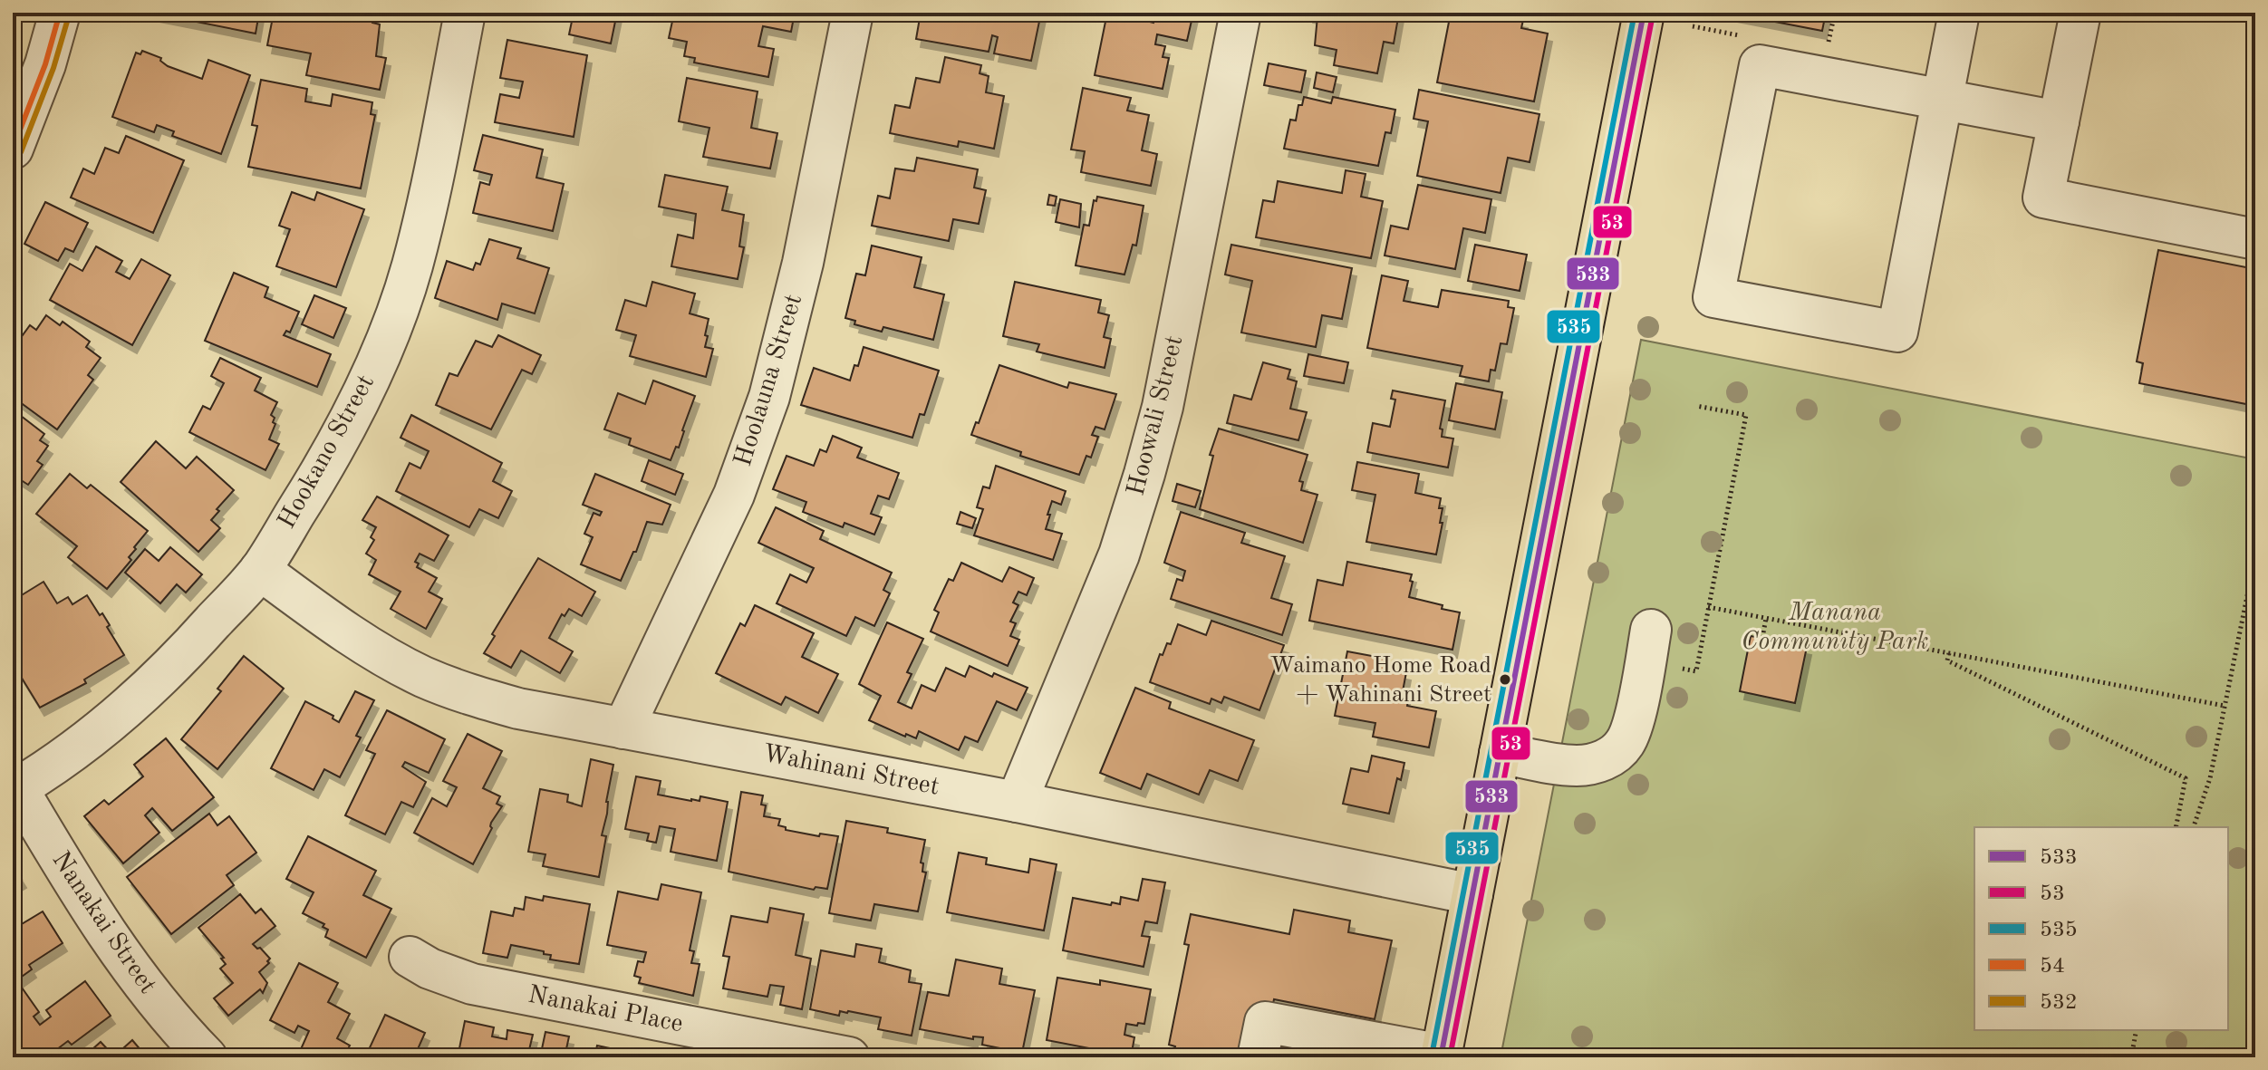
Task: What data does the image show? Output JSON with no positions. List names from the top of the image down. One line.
{"streets":{"street":["Hoolauna Street","Hoowali Street","Hookano Street","Wahinani Street","Nanakai Street","Nanakai Place"]},"crossings":[["Hoolauna Street","Wahinani Street"],["Hoowali Street","Wahinani Street"],["Hookano Street","Wahinani Street"],["Hookano Street","Nanakai Street"]],"parks":["Manana Community Park"],"places":["Waimano Home Road + Wahinani Street"],"lines":["transit line 533","transit line 535","transit line 54","transit line 53","transit line 532"],"legend":["533","53","535","54","532"]}
